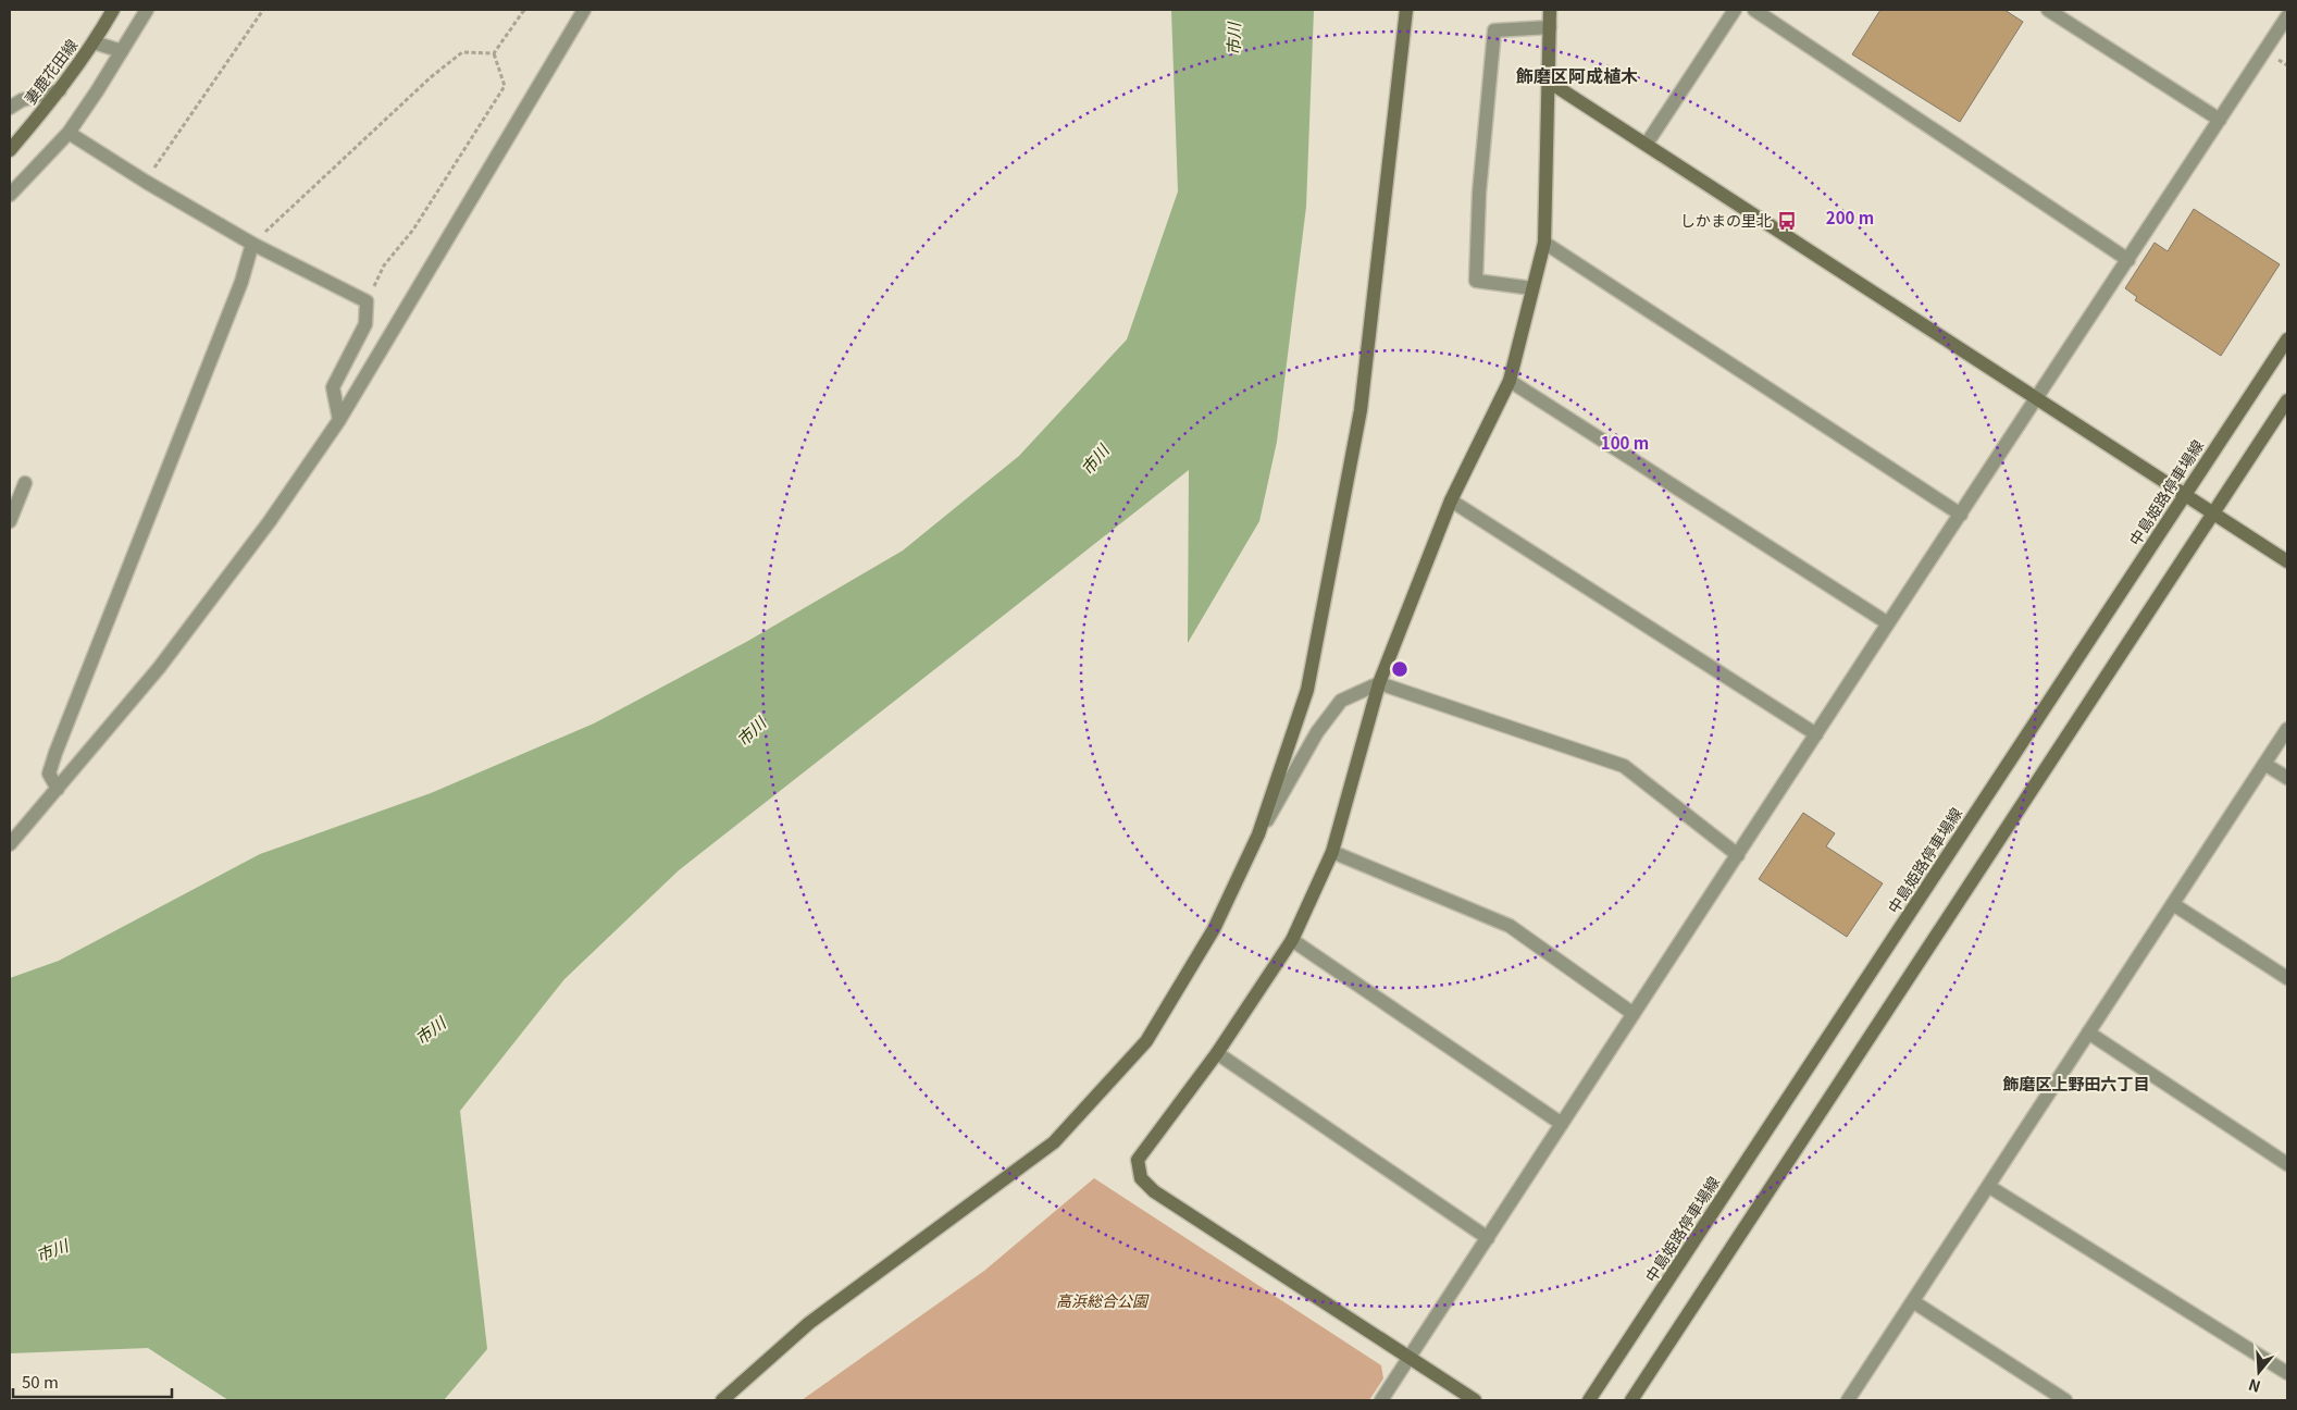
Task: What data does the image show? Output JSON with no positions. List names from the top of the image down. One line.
{"streets":{"street":["妻鹿花田線","中島姫路停車場線"]},"districts":["飾磨区阿成植木","飾磨区上野田六丁目"],"water":["市川"],"parks":["高浜総合公園"],"places":{"bus stop":["しかまの里北"]},"scale_bar":"50 m","north":"bottom","rings":["200 m","100 m"]}
